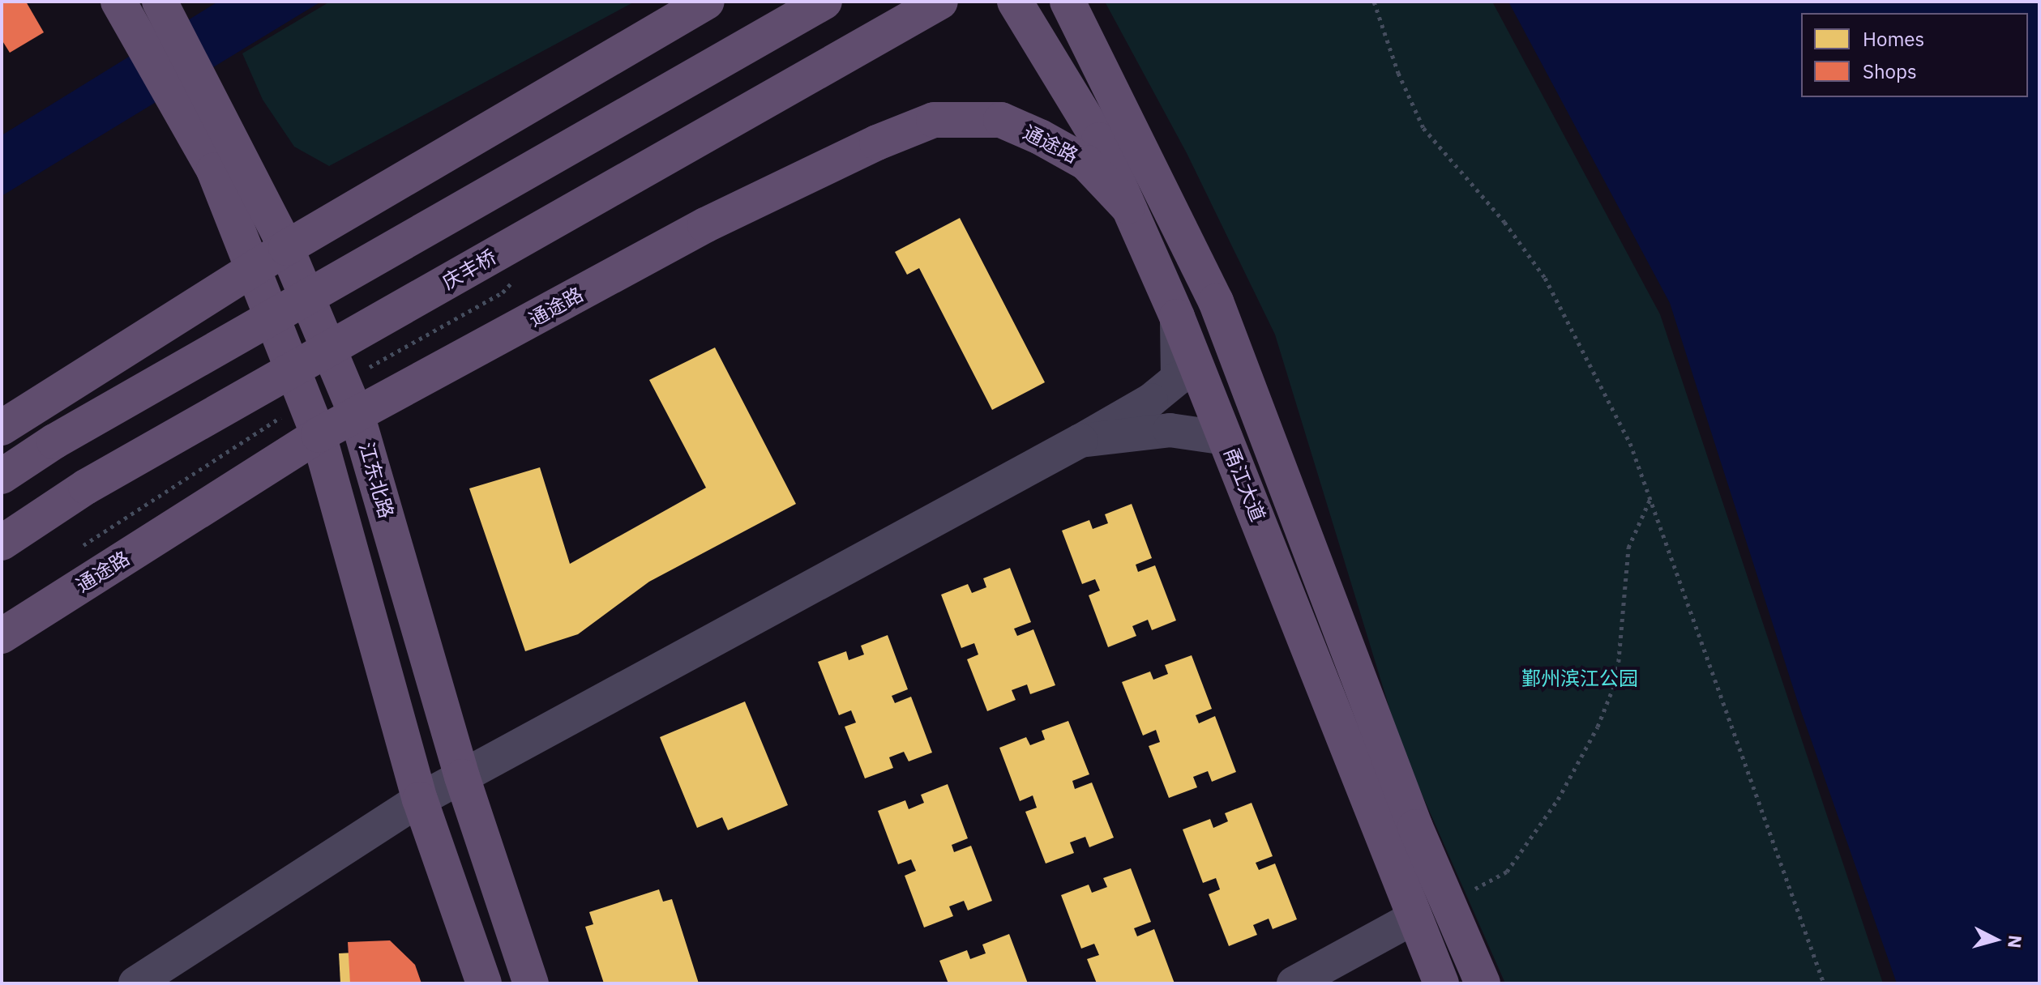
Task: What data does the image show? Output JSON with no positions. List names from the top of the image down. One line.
{"streets":{"main road":["通途路","庆丰桥","江东北路","甬江大道"]},"crossings":[["通途路","江东北路"],["通途路","甬江大道"]],"parks":["鄞州滨江公园"],"legend":["Homes","Shops"],"north":"right"}
